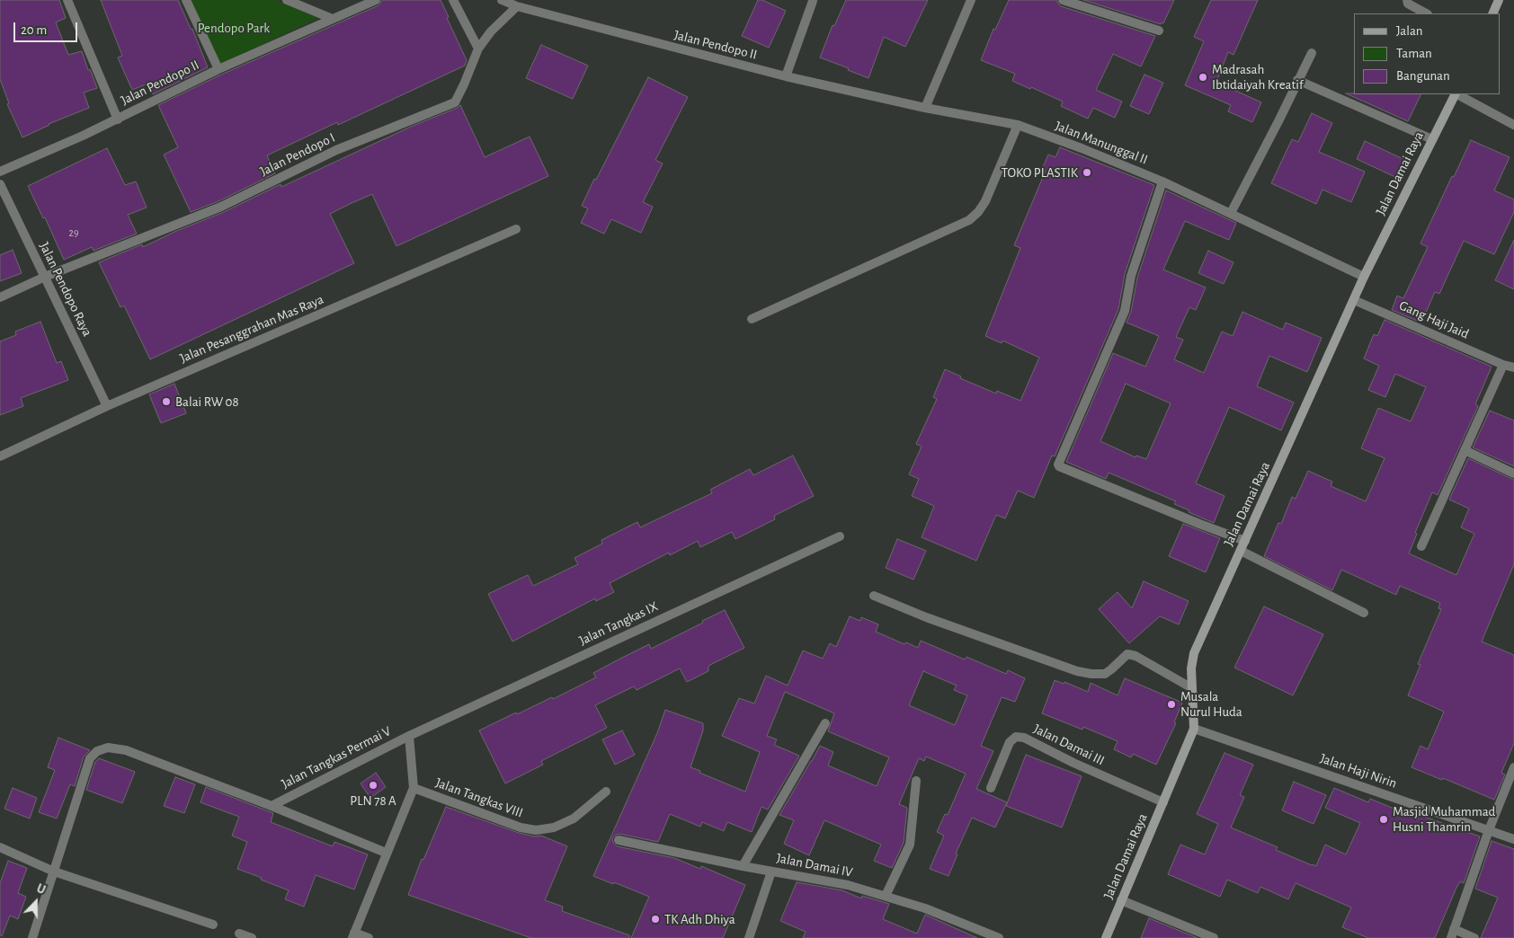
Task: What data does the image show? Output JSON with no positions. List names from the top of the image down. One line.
{"streets":{"street":["Jalan Pendopo II","Jalan Manunggal II","Jalan Pendopo I","Jalan Damai Raya","Jalan Pendopo Raya","Gang Haji Jaid","Jalan Pesanggrahan Mas Raya","Jalan Tangkas IX","Jalan Damai III","Jalan Tangkas Permai V","Jalan Haji Nirin","Jalan Tangkas VIII","Jalan Damai IV"]},"crossings":[["Jalan Pendopo II","Jalan Manunggal II"],["Jalan Pendopo II","Jalan Pendopo I"],["Jalan Manunggal II","Jalan Damai Raya"],["Jalan Pendopo I","Jalan Pendopo Raya"],["Jalan Damai Raya","Gang Haji Jaid"],["Jalan Damai Raya","Jalan Damai III"],["Jalan Damai Raya","Jalan Haji Nirin"],["Jalan Pendopo Raya","Jalan Pesanggrahan Mas Raya"],["Jalan Tangkas IX","Jalan Tangkas Permai V"],["Jalan Tangkas Permai V","Jalan Tangkas VIII"]],"parks":["Pendopo Park"],"places":["Madrasah Ibtidaiyah Kreatif","TOKO PLASTIK","Balai RW 08","Musala Nurul Huda","PLN 78 A","Masjid Muhammad Husni Thamrin","TK Adh Dhiya"],"house_numbers":["29"],"legend":["Jalan","Taman","Bangunan"],"scale_bar":"20 m","north":"top"}
